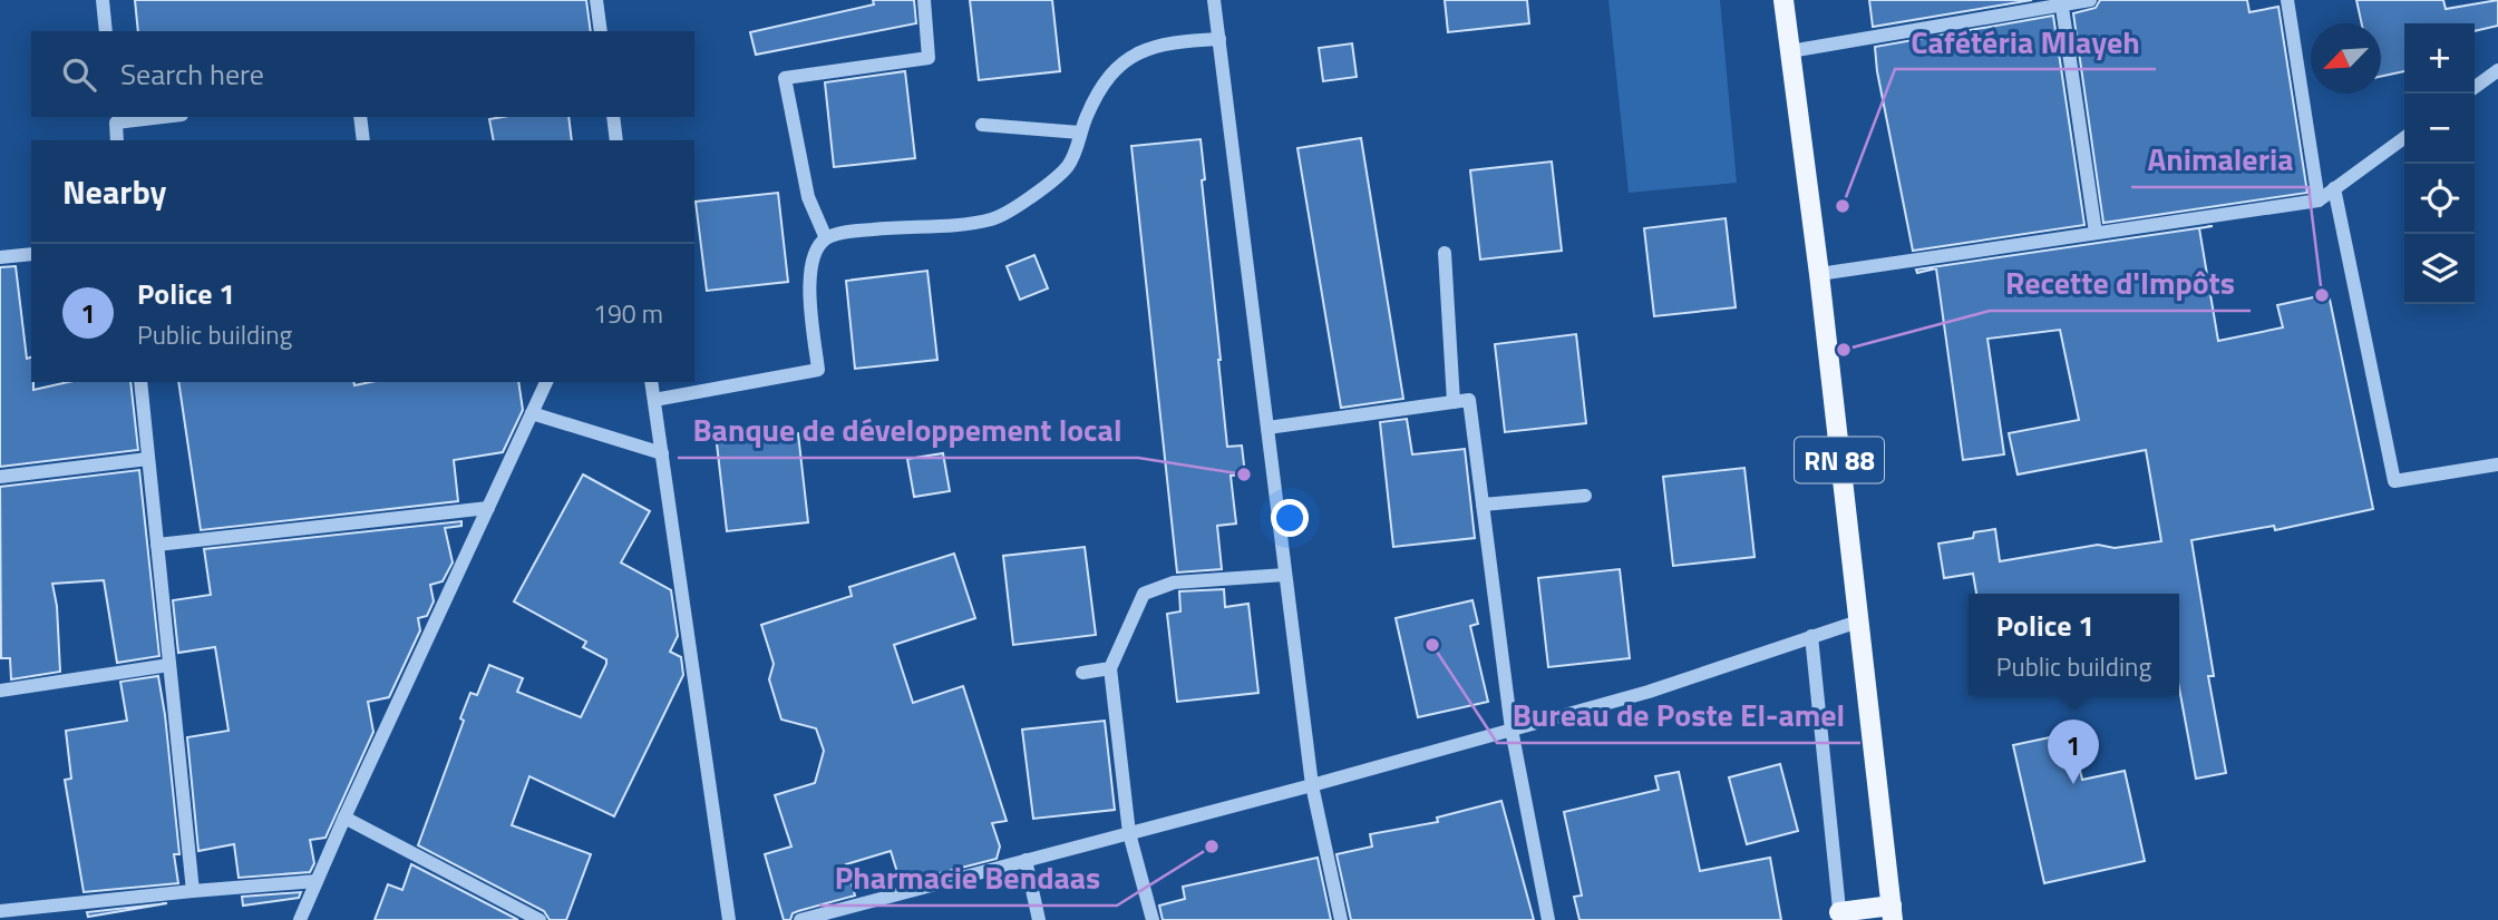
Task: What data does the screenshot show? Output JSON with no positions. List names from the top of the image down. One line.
{"streets":{"main road":["RN 88"]},"places":["Cafétéria Mlayeh","Animaleria","Recette d'Impôts","Banque de développement local","Bureau de Poste El-amel","Pharmacie Bendaas"],"north":"bottom left","page":{"map_buttons":["+","−"],"search":"Search here","heading":"Nearby","list":[{"mark":"1","name":"Police 1","note":"Public building","value":"190 m"}],"popup":["Police 1","Public building"],"pins":"1"}}
